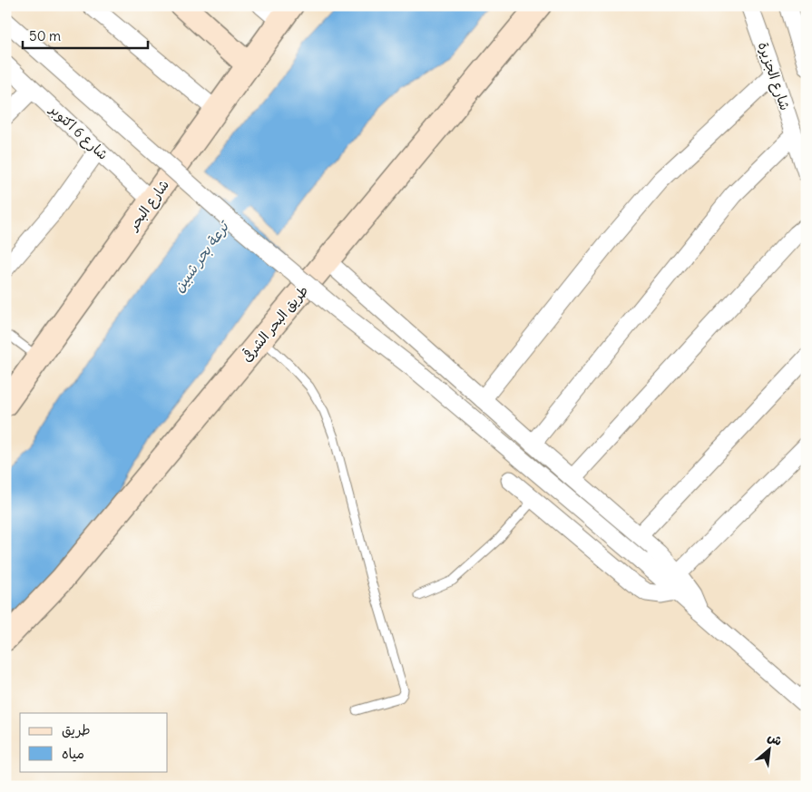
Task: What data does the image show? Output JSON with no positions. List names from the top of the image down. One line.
{"streets":{"street":["شارع الجزيرة","شارع 6 اكتوبر","شارع البحر","طريق البحر الشرقى"]},"crossings":[["شارع 6 اكتوبر","شارع البحر"]],"water":["ترعة بحر شبين"],"legend":["طريق","مياه"],"scale_bar":"50 m","north":"top right"}
